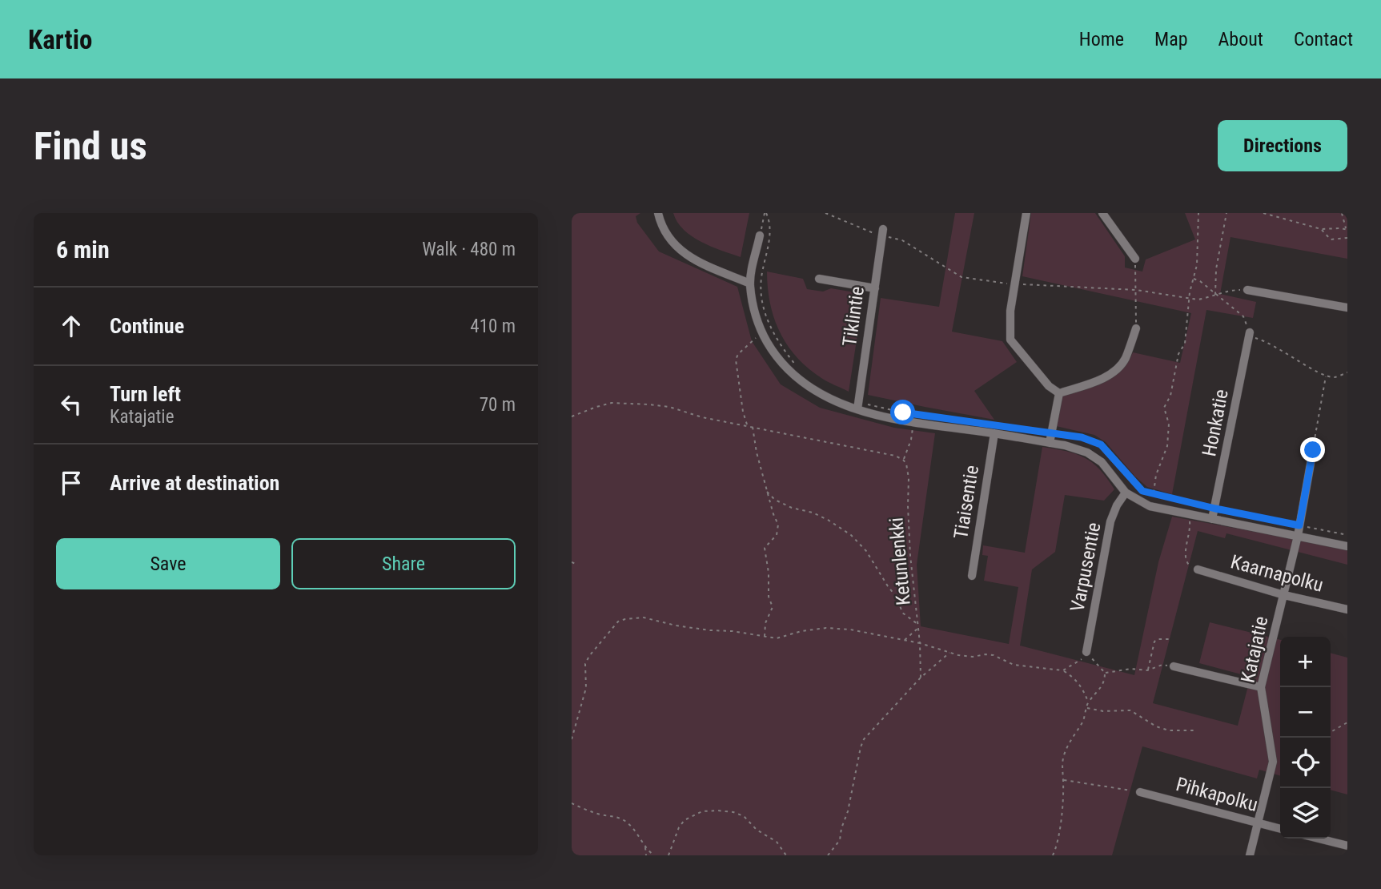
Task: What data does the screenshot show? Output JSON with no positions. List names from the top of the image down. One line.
{"streets":{"street":["Tiklintie","Honkatie","Tiaisentie","Varpusentie","Kaarnapolku","Katajatie","Pihkapolku"],"path":["Ketunlenkki"]},"crossings":[["Kaarnapolku","Katajatie"],["Katajatie","Pihkapolku"]],"page":{"header":"Kartio","nav":["Home","Map","About","Contact"],"buttons":["Directions",["Save","Share"]],"title":"Find us","heading":["6 min","Walk · 480 m"],"list":[["Continue","410 m"],["Turn left","Katajatie","70 m"],"Arrive at destination"],"map_buttons":["+","−"]}}
